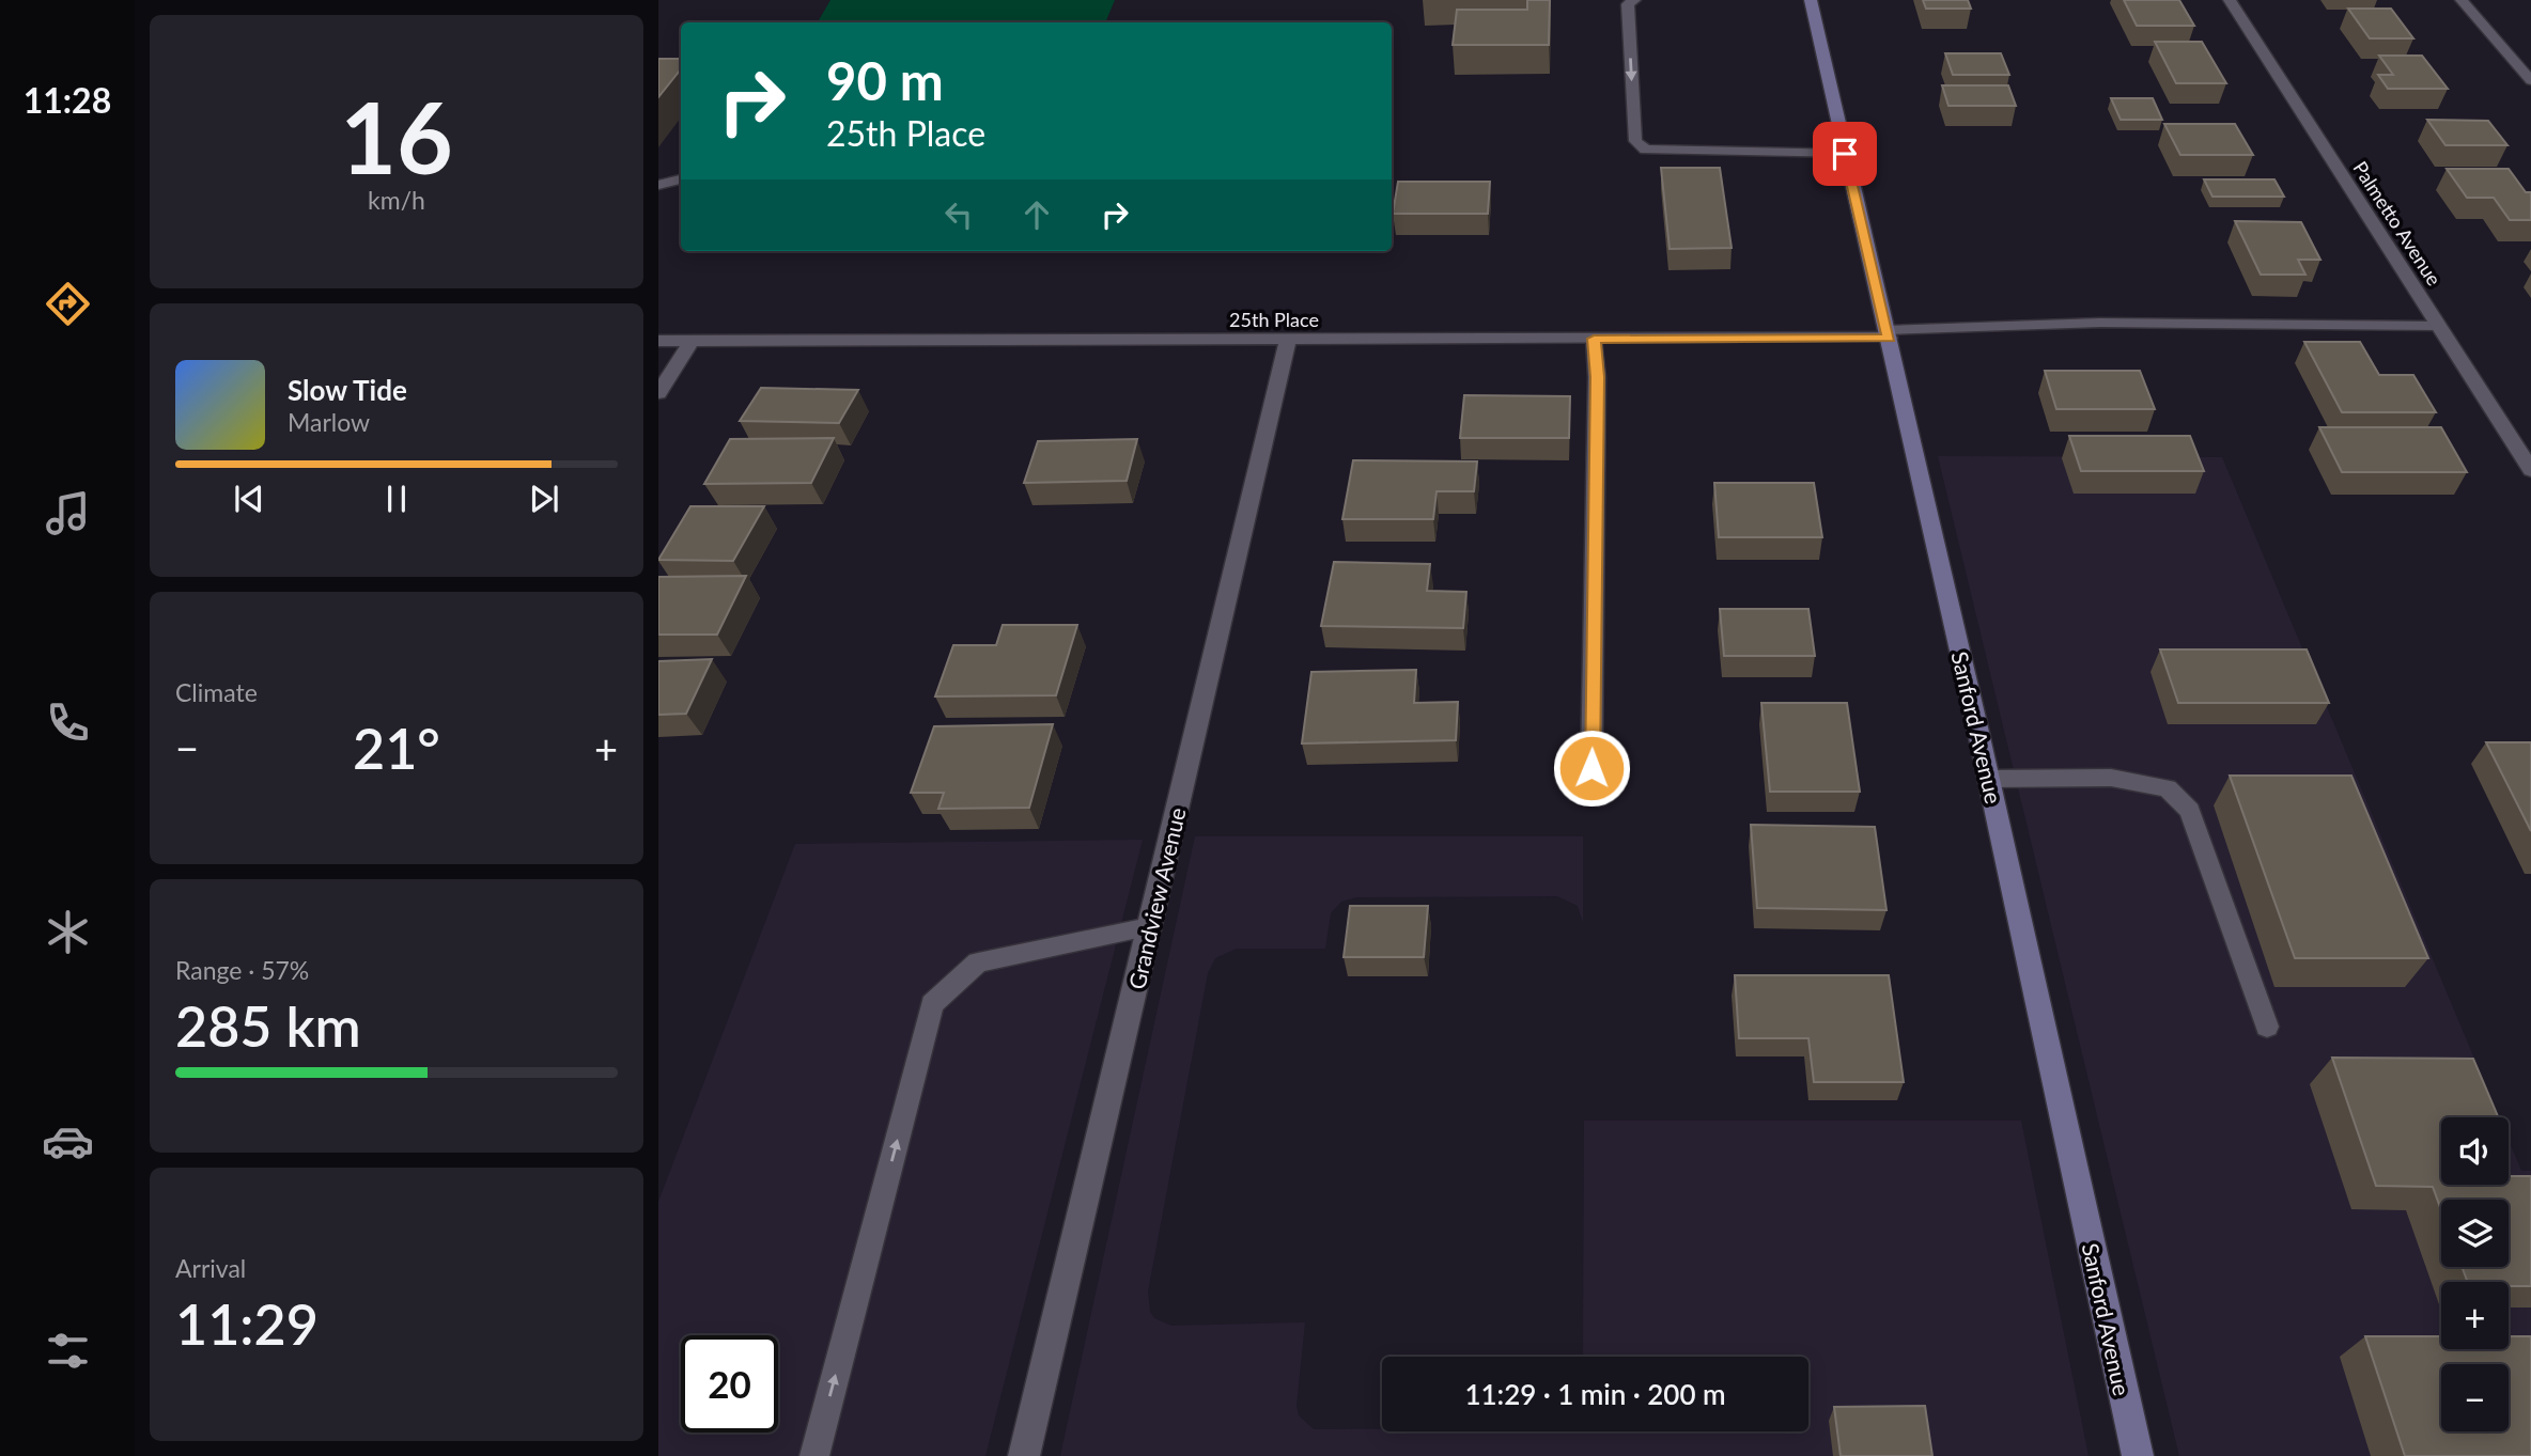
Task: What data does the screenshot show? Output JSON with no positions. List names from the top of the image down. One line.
{"streets":{"main road":["Sanford Avenue"],"street":["Palmetto Avenue","25th Place","Grandview Avenue"]},"crossings":[["25th Place","Sanford Avenue"],["25th Place","Grandview Avenue"]],"page":{"tabs":"11:28","tile":[["16","km/h"],"Climate",["Range · 57%","285 km"],["Arrival","11:29"]],"turn":["90 m","25th Place"],"song":["Slow Tide","Marlow"],"heat":["−","21°","+"],"map_buttons":["+","−"],"limit":"20","trip":"11:29 · 1 min · 200 m"}}
